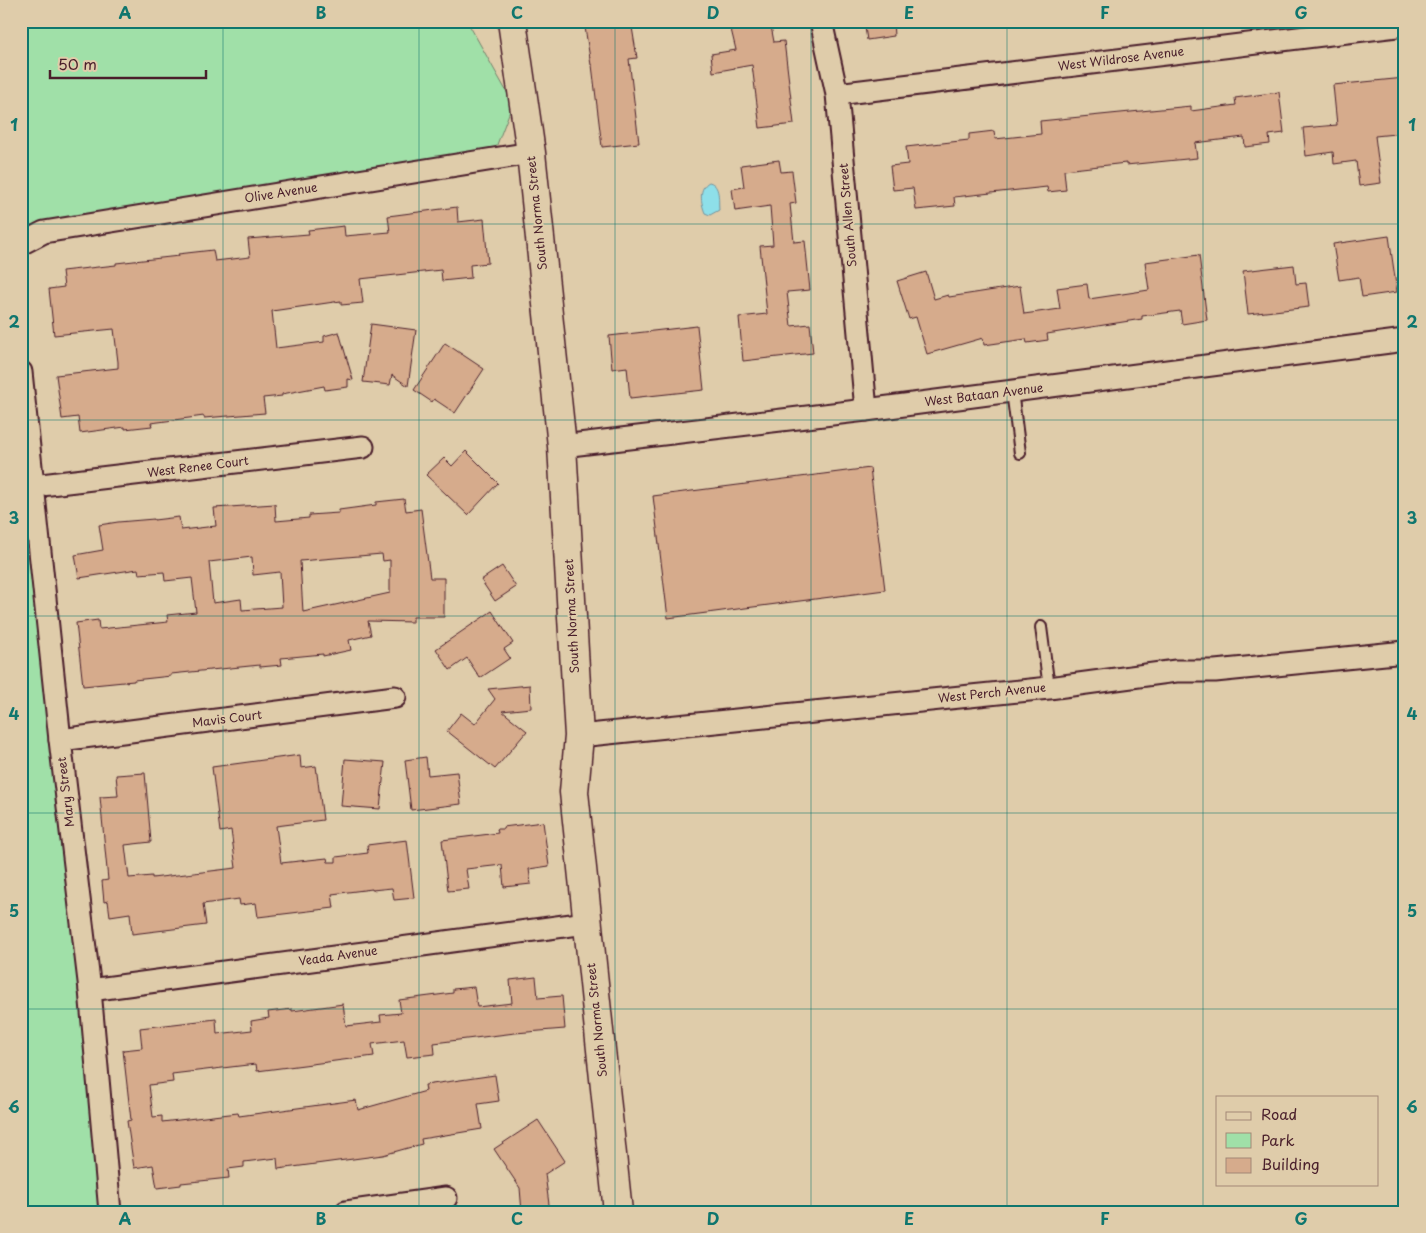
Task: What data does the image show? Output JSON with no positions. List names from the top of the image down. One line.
{"streets":{"street":["West Wildrose Avenue","Olive Avenue","South Norma Street","South Allen Street","West Bataan Avenue","West Renee Court","West Perch Avenue","Mavis Court","Mary Street","Veada Avenue"]},"crossings":[["West Wildrose Avenue","South Allen Street"],["Olive Avenue","South Norma Street"],["South Norma Street","West Bataan Avenue"],["South Norma Street","West Perch Avenue"],["South Norma Street","Veada Avenue"],["South Allen Street","West Bataan Avenue"],["West Renee Court","Mary Street"],["Mavis Court","Mary Street"],["Mary Street","Veada Avenue"]],"legend":["Road","Park","Building"],"scale_bar":"50 m","grid":{"columns":["A","B","C","D","E","F","G"],"rows":["1","2","3","4","5","6"]}}
